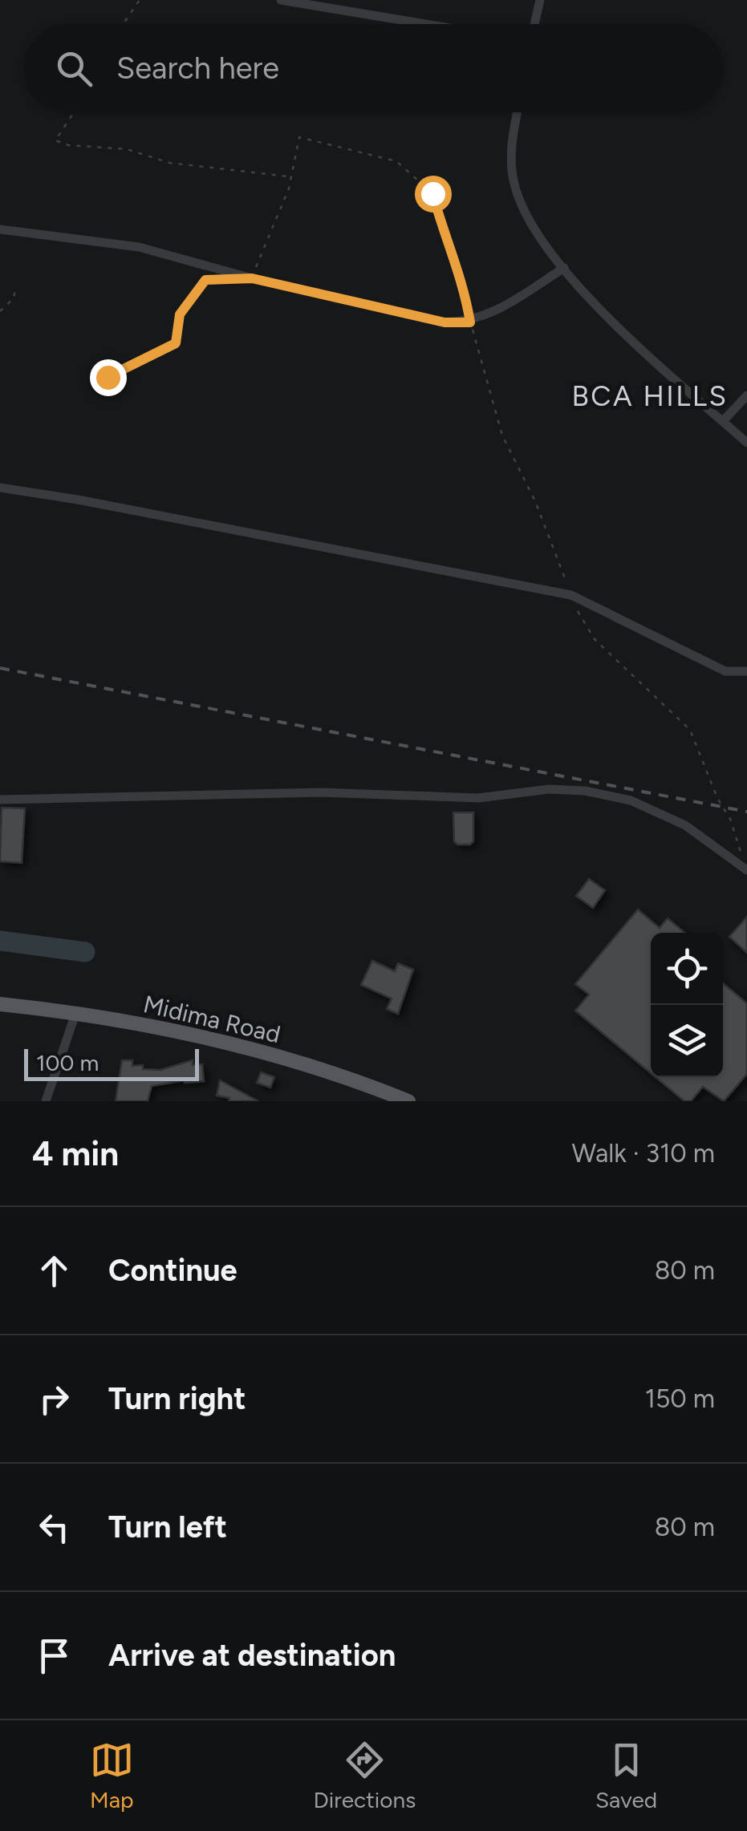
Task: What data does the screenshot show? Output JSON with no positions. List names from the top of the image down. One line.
{"streets":{"main road":["Midima Road"]},"districts":["BCA HILLS"],"scale_bar":"100 m","page":{"search":"Search here","scale":"100 m","heading":["4 min","Walk · 310 m"],"list":[["Continue","80 m"],["Turn right","150 m"],["Turn left","80 m"],"Arrive at destination"],"nav":["Map","Directions","Saved"]}}
